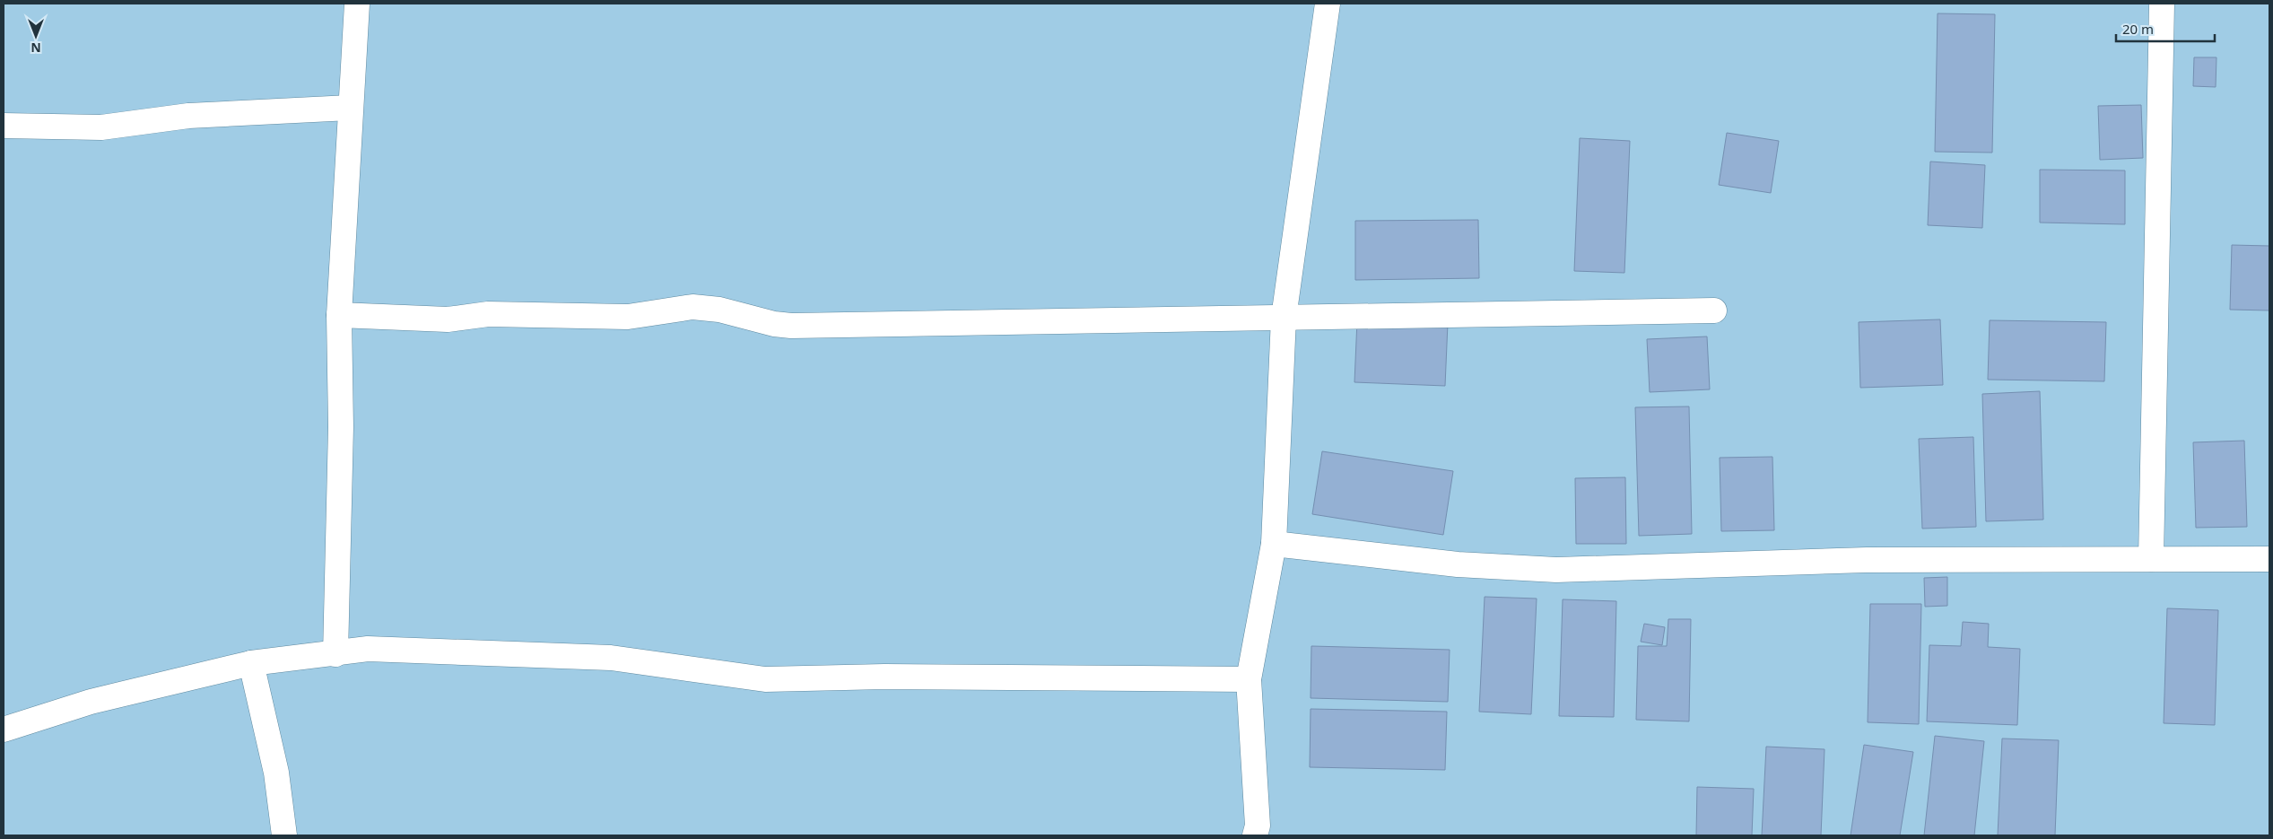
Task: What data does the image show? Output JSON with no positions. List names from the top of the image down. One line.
{"scale_bar":"20 m","north":"bottom"}
